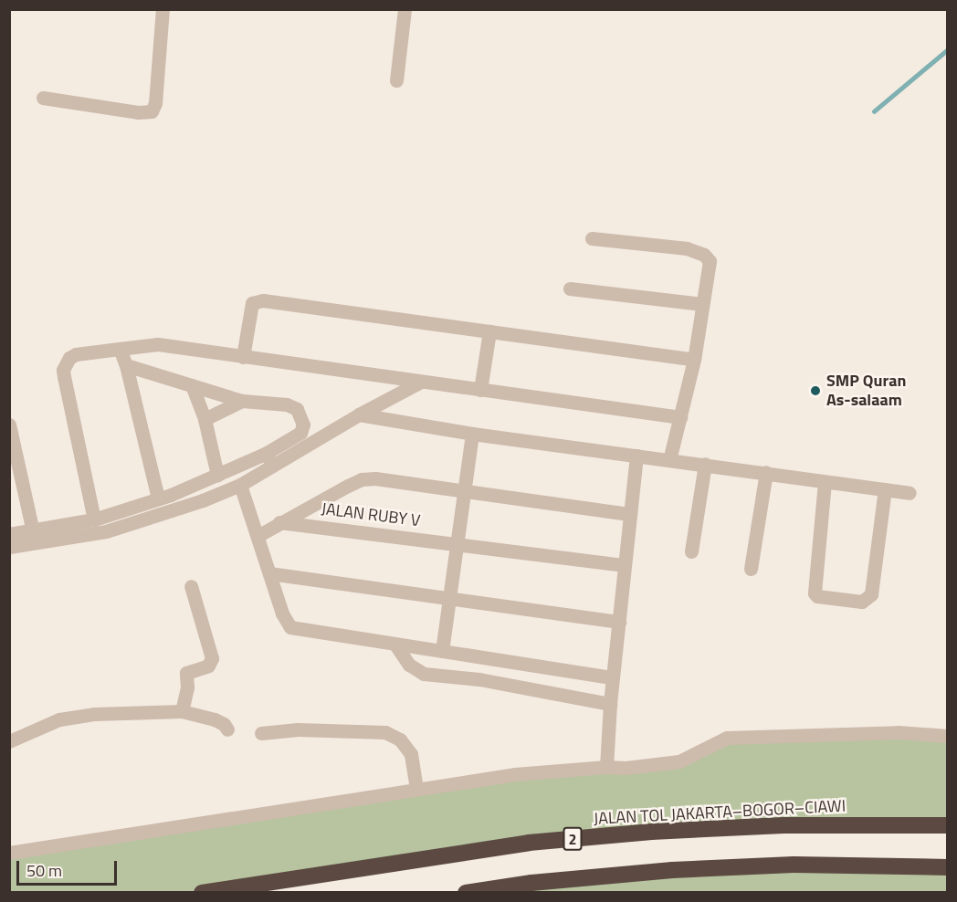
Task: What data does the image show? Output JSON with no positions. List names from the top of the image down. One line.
{"streets":{"highway":["JALAN TOL JAKARTA–BOGOR–CIAWI","2"],"street":["JALAN RUBY V"]},"places":["SMP Quran As-salaam"],"scale_bar":"50 m"}
